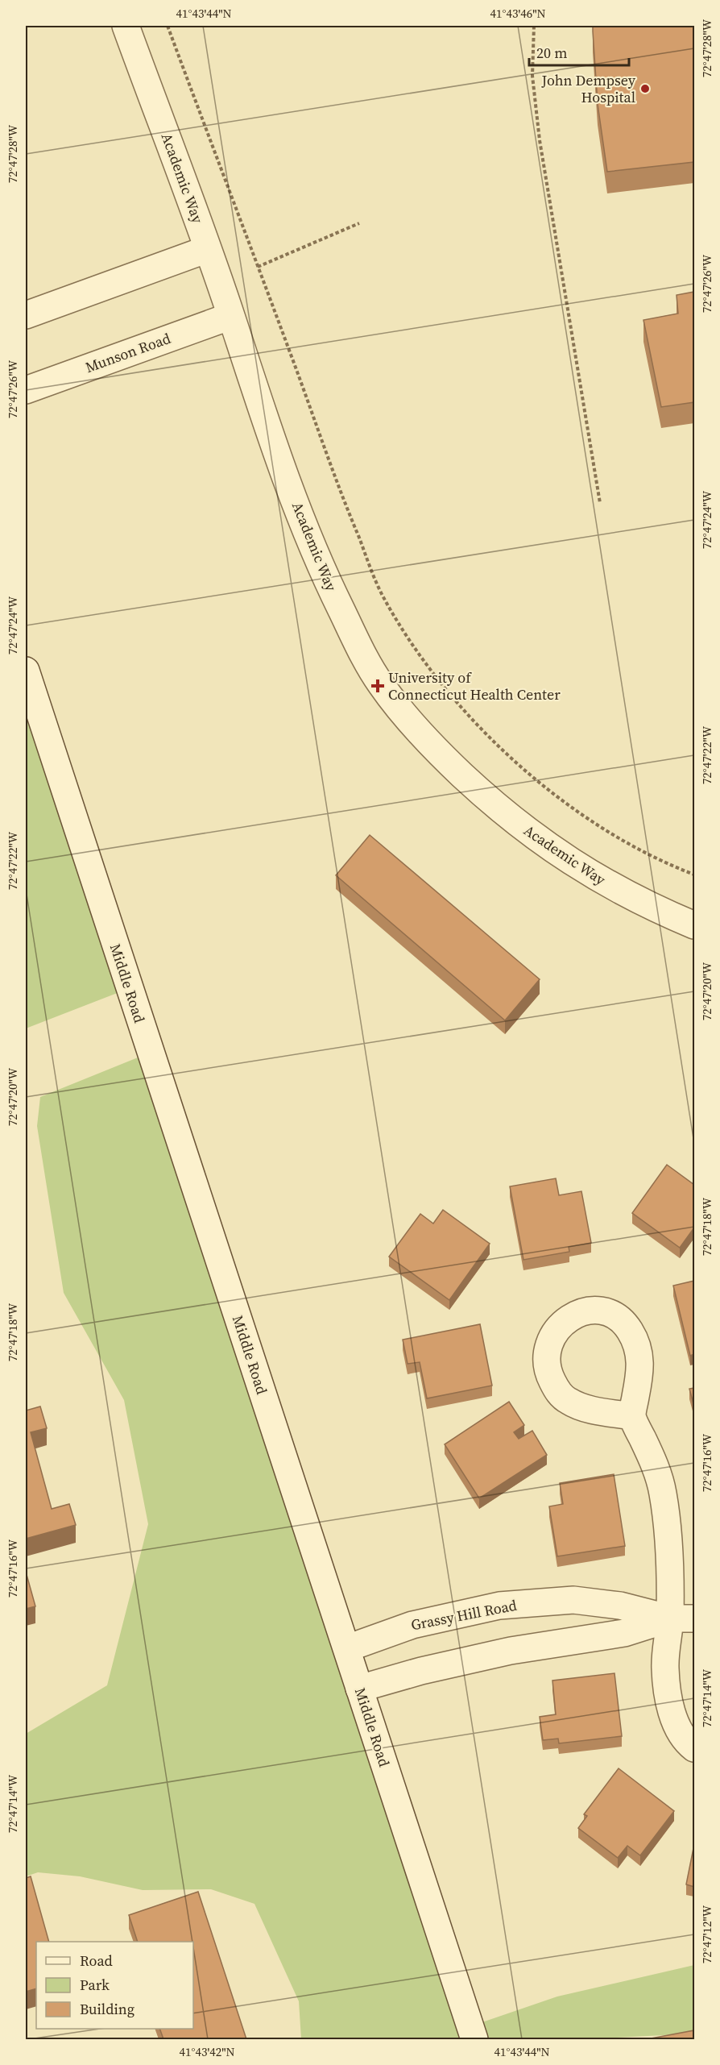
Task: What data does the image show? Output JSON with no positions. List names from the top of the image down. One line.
{"streets":{"street":["Academic Way","Munson Road","Middle Road","Grassy Hill Road"]},"crossings":[["Academic Way","Munson Road"],["Middle Road","Grassy Hill Road"]],"places":{"other":["John Dempsey Hospital"],"health":["University of Connecticut Health Center"]},"legend":["Road","Park","Building"],"scale_bar":"20 m","coordinates":["41°43'44\"N","41°43'46\"N","72°47'28\"W","72°47'26\"W","72°47'24\"W","72°47'22\"W","72°47'20\"W","72°47'18\"W","72°47'16\"W","72°47'14\"W","72°47'12\"W","41°43'42\"N"]}
